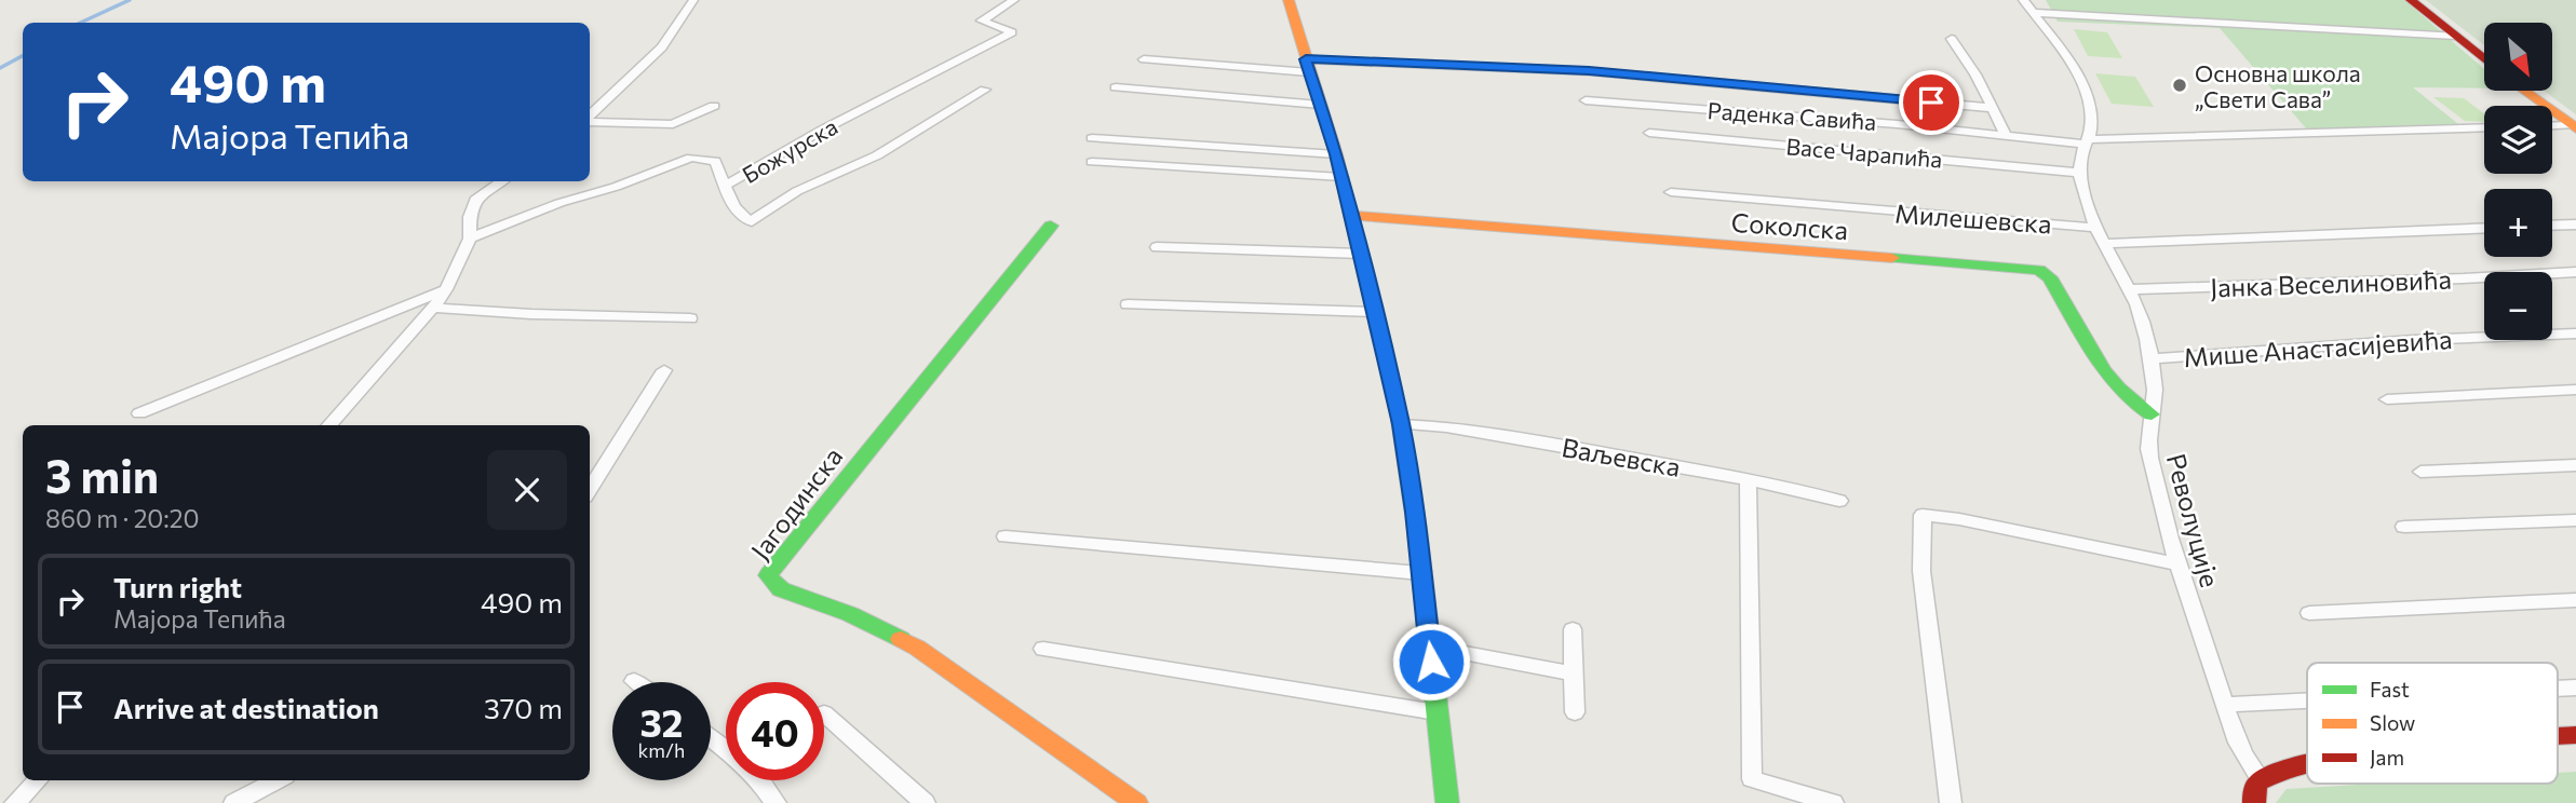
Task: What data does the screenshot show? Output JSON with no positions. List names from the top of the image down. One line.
{"streets":{"street":["Раденка Савића","Божурска","Васе Чарапића","Милешевска","Соколска","Јанка Веселиновића","Мише Анастасијевића","Ваљевска","Јагодинска","Револуције"]},"crossings":[["Раденка Савића","Револуције"],["Васе Чарапића","Револуције"],["Милешевска","Револуције"],["Соколска","Револуције"],["Јанка Веселиновића","Револуције"],["Мише Анастасијевића","Револуције"]],"places":["Основна школа „Свети Сава”"],"legend":["Fast","Slow","Jam"],"north":"bottom right","page":{"map_buttons":["+","−"],"turn":["490 m","Мајора Тепића"],"heading":["3 min","860 m · 20:20"],"list":[{"name":"Turn right","note":"Мајора Тепића","value":"490 m"},{"name":"Arrive at destination","value":"370 m"}],"speed":"32 km/h","limit":"40"}}
